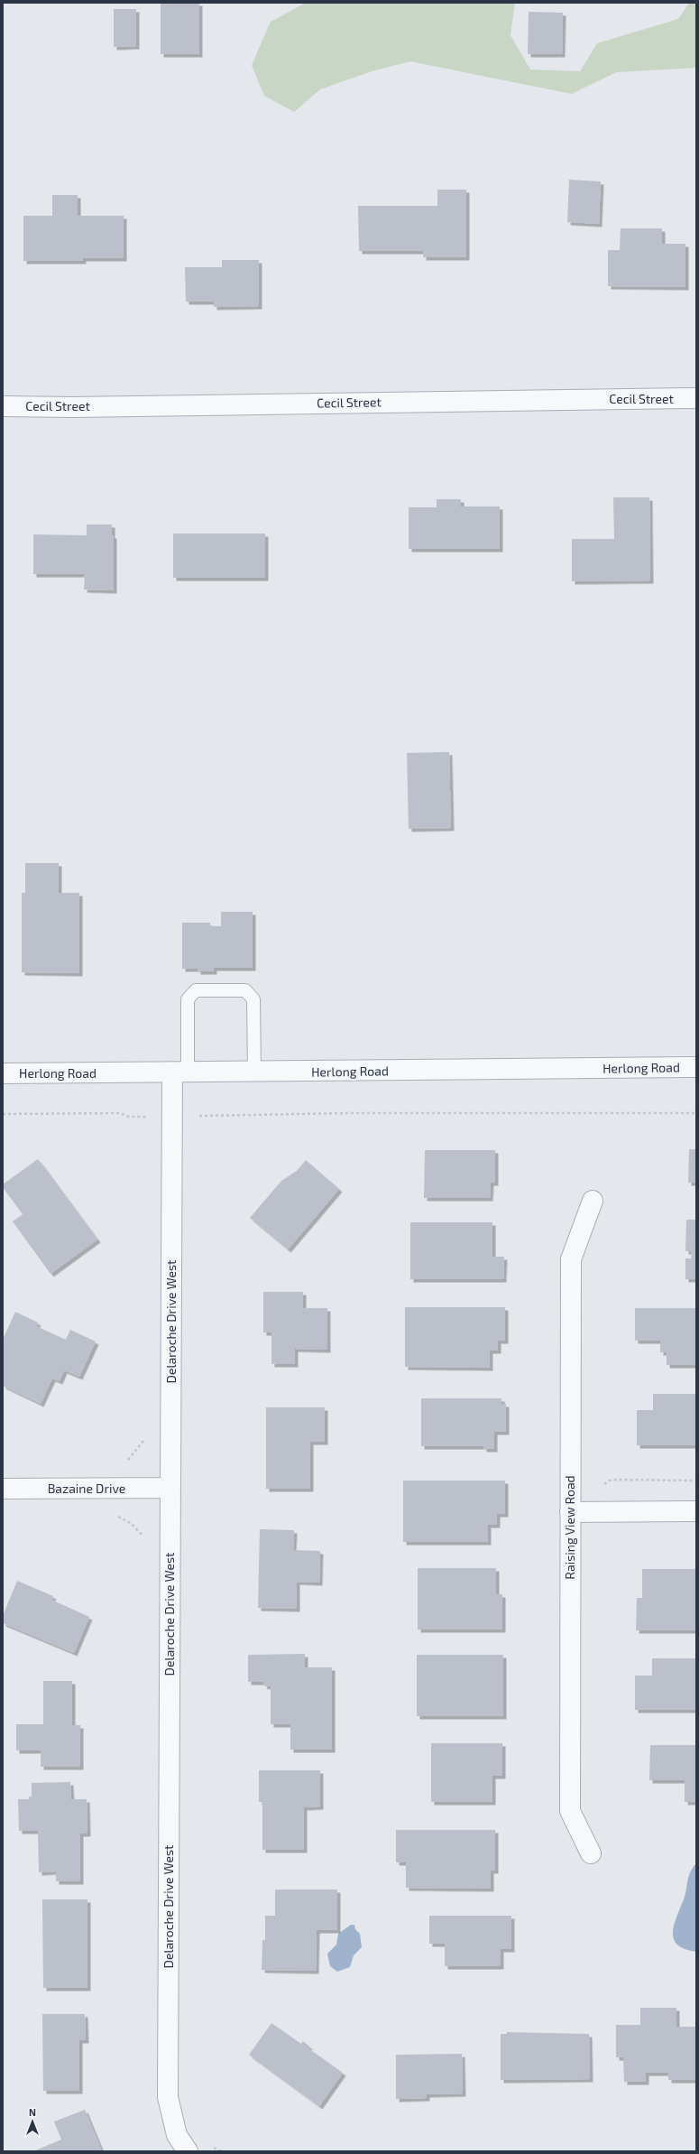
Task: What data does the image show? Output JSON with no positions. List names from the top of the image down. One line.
{"streets":{"street":["Cecil Street","Herlong Road","Delaroche Drive West","Bazaine Drive","Raising View Road"]},"crossings":[["Herlong Road","Delaroche Drive West"],["Delaroche Drive West","Bazaine Drive"]],"north":"top"}
